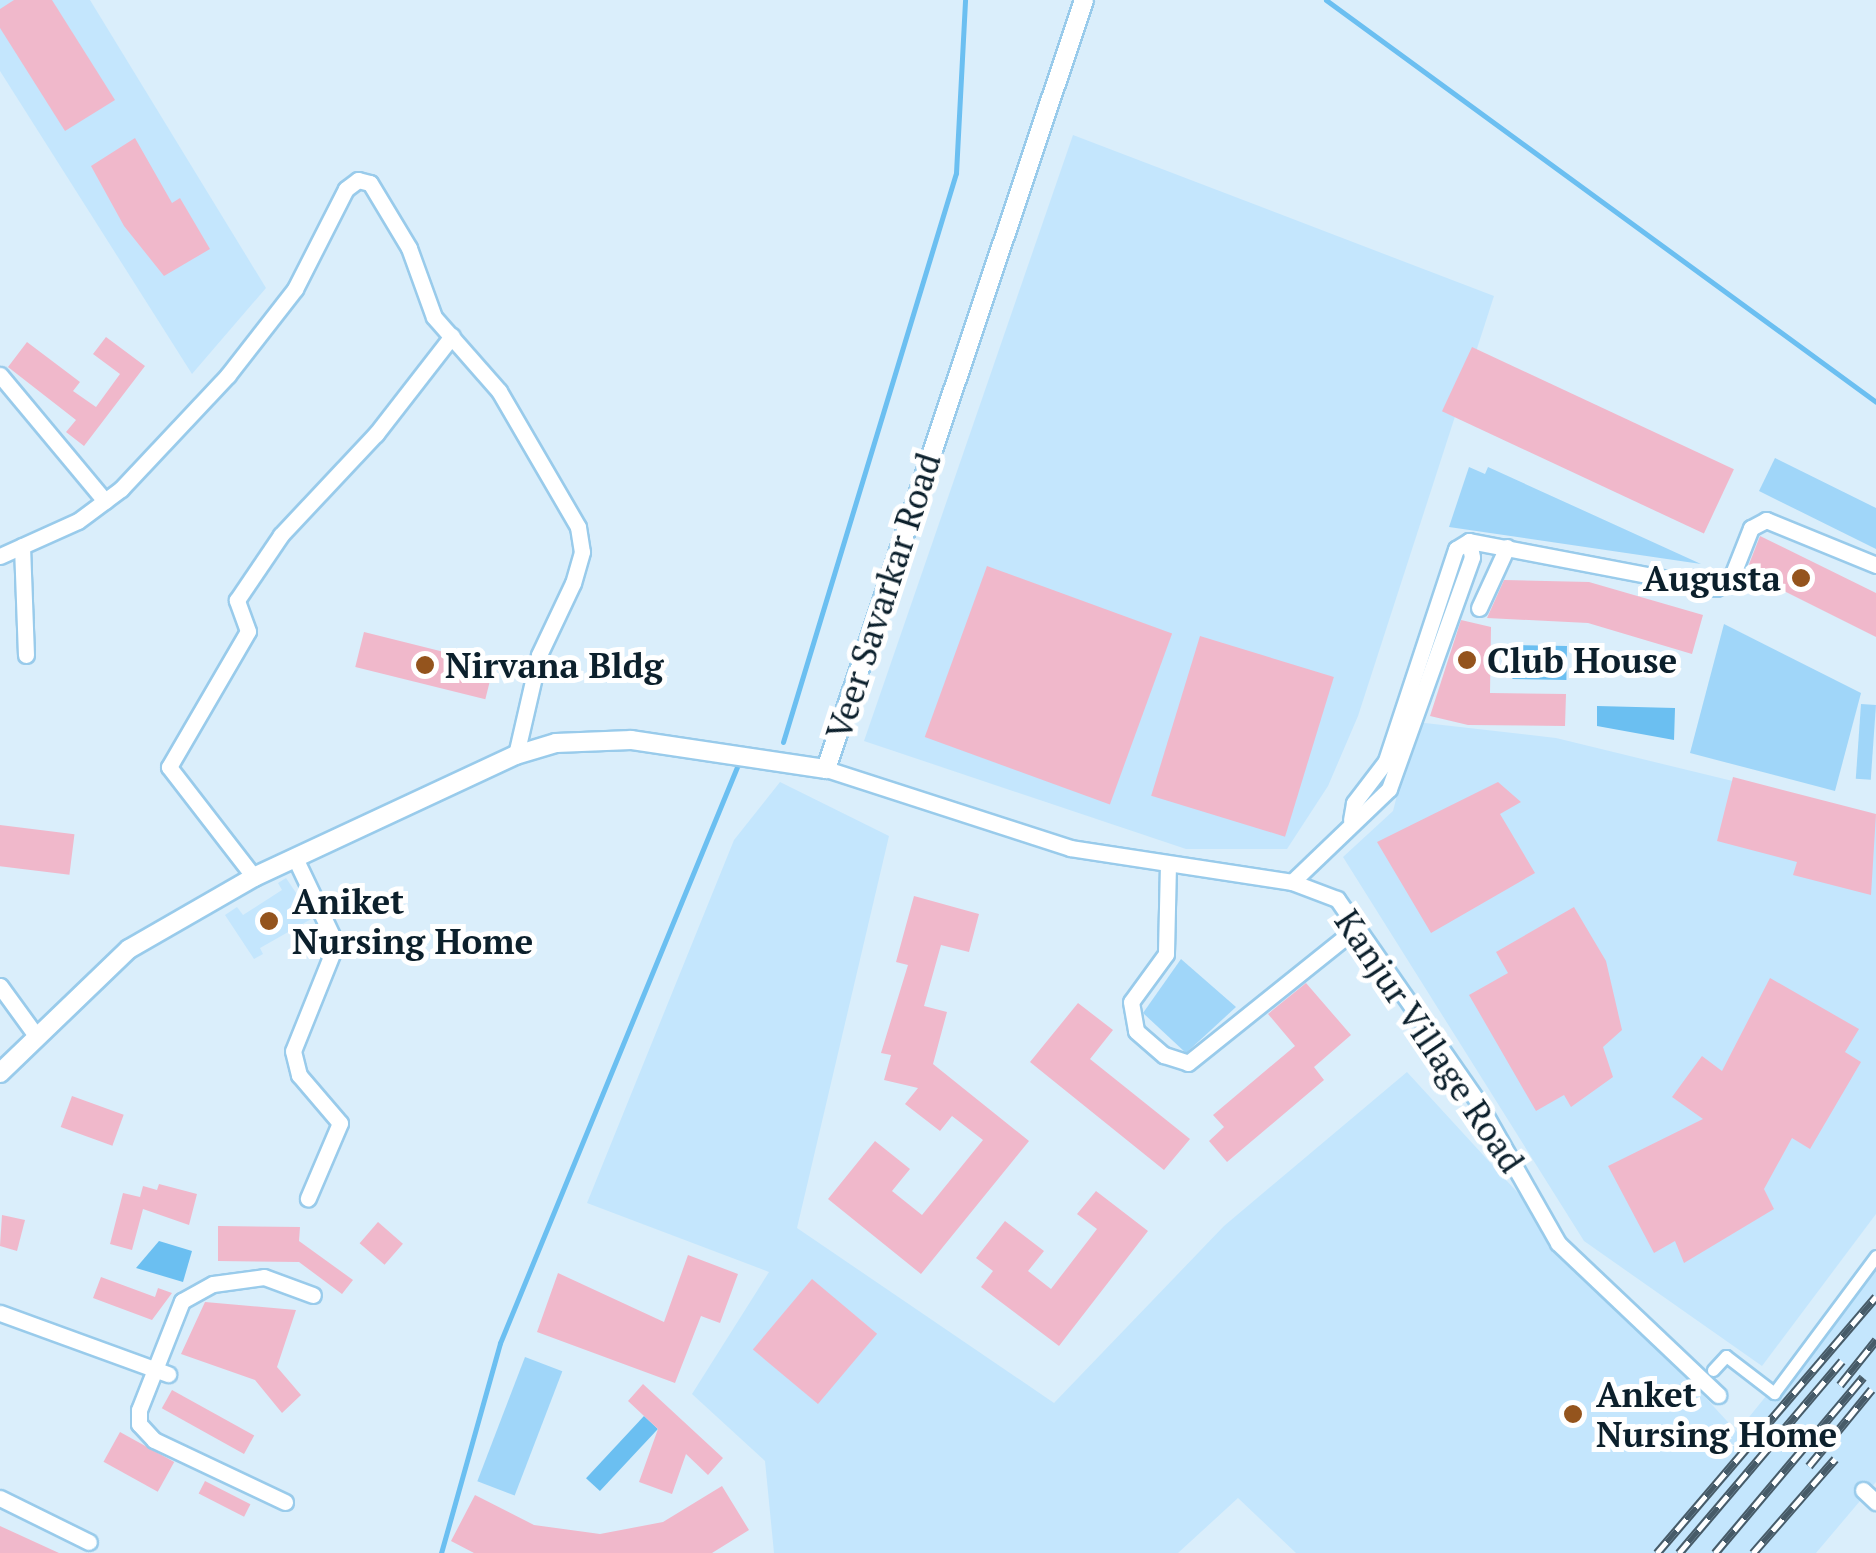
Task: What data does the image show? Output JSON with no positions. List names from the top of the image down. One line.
{"streets":{"street":["Veer Savarkar Road","Kanjur Village Road"]},"crossings":[["Veer Savarkar Road","Kanjur Village Road"]],"places":["Augusta","Club House","Nirvana Bldg","Aniket Nursing Home","Anket Nursing Home"]}
